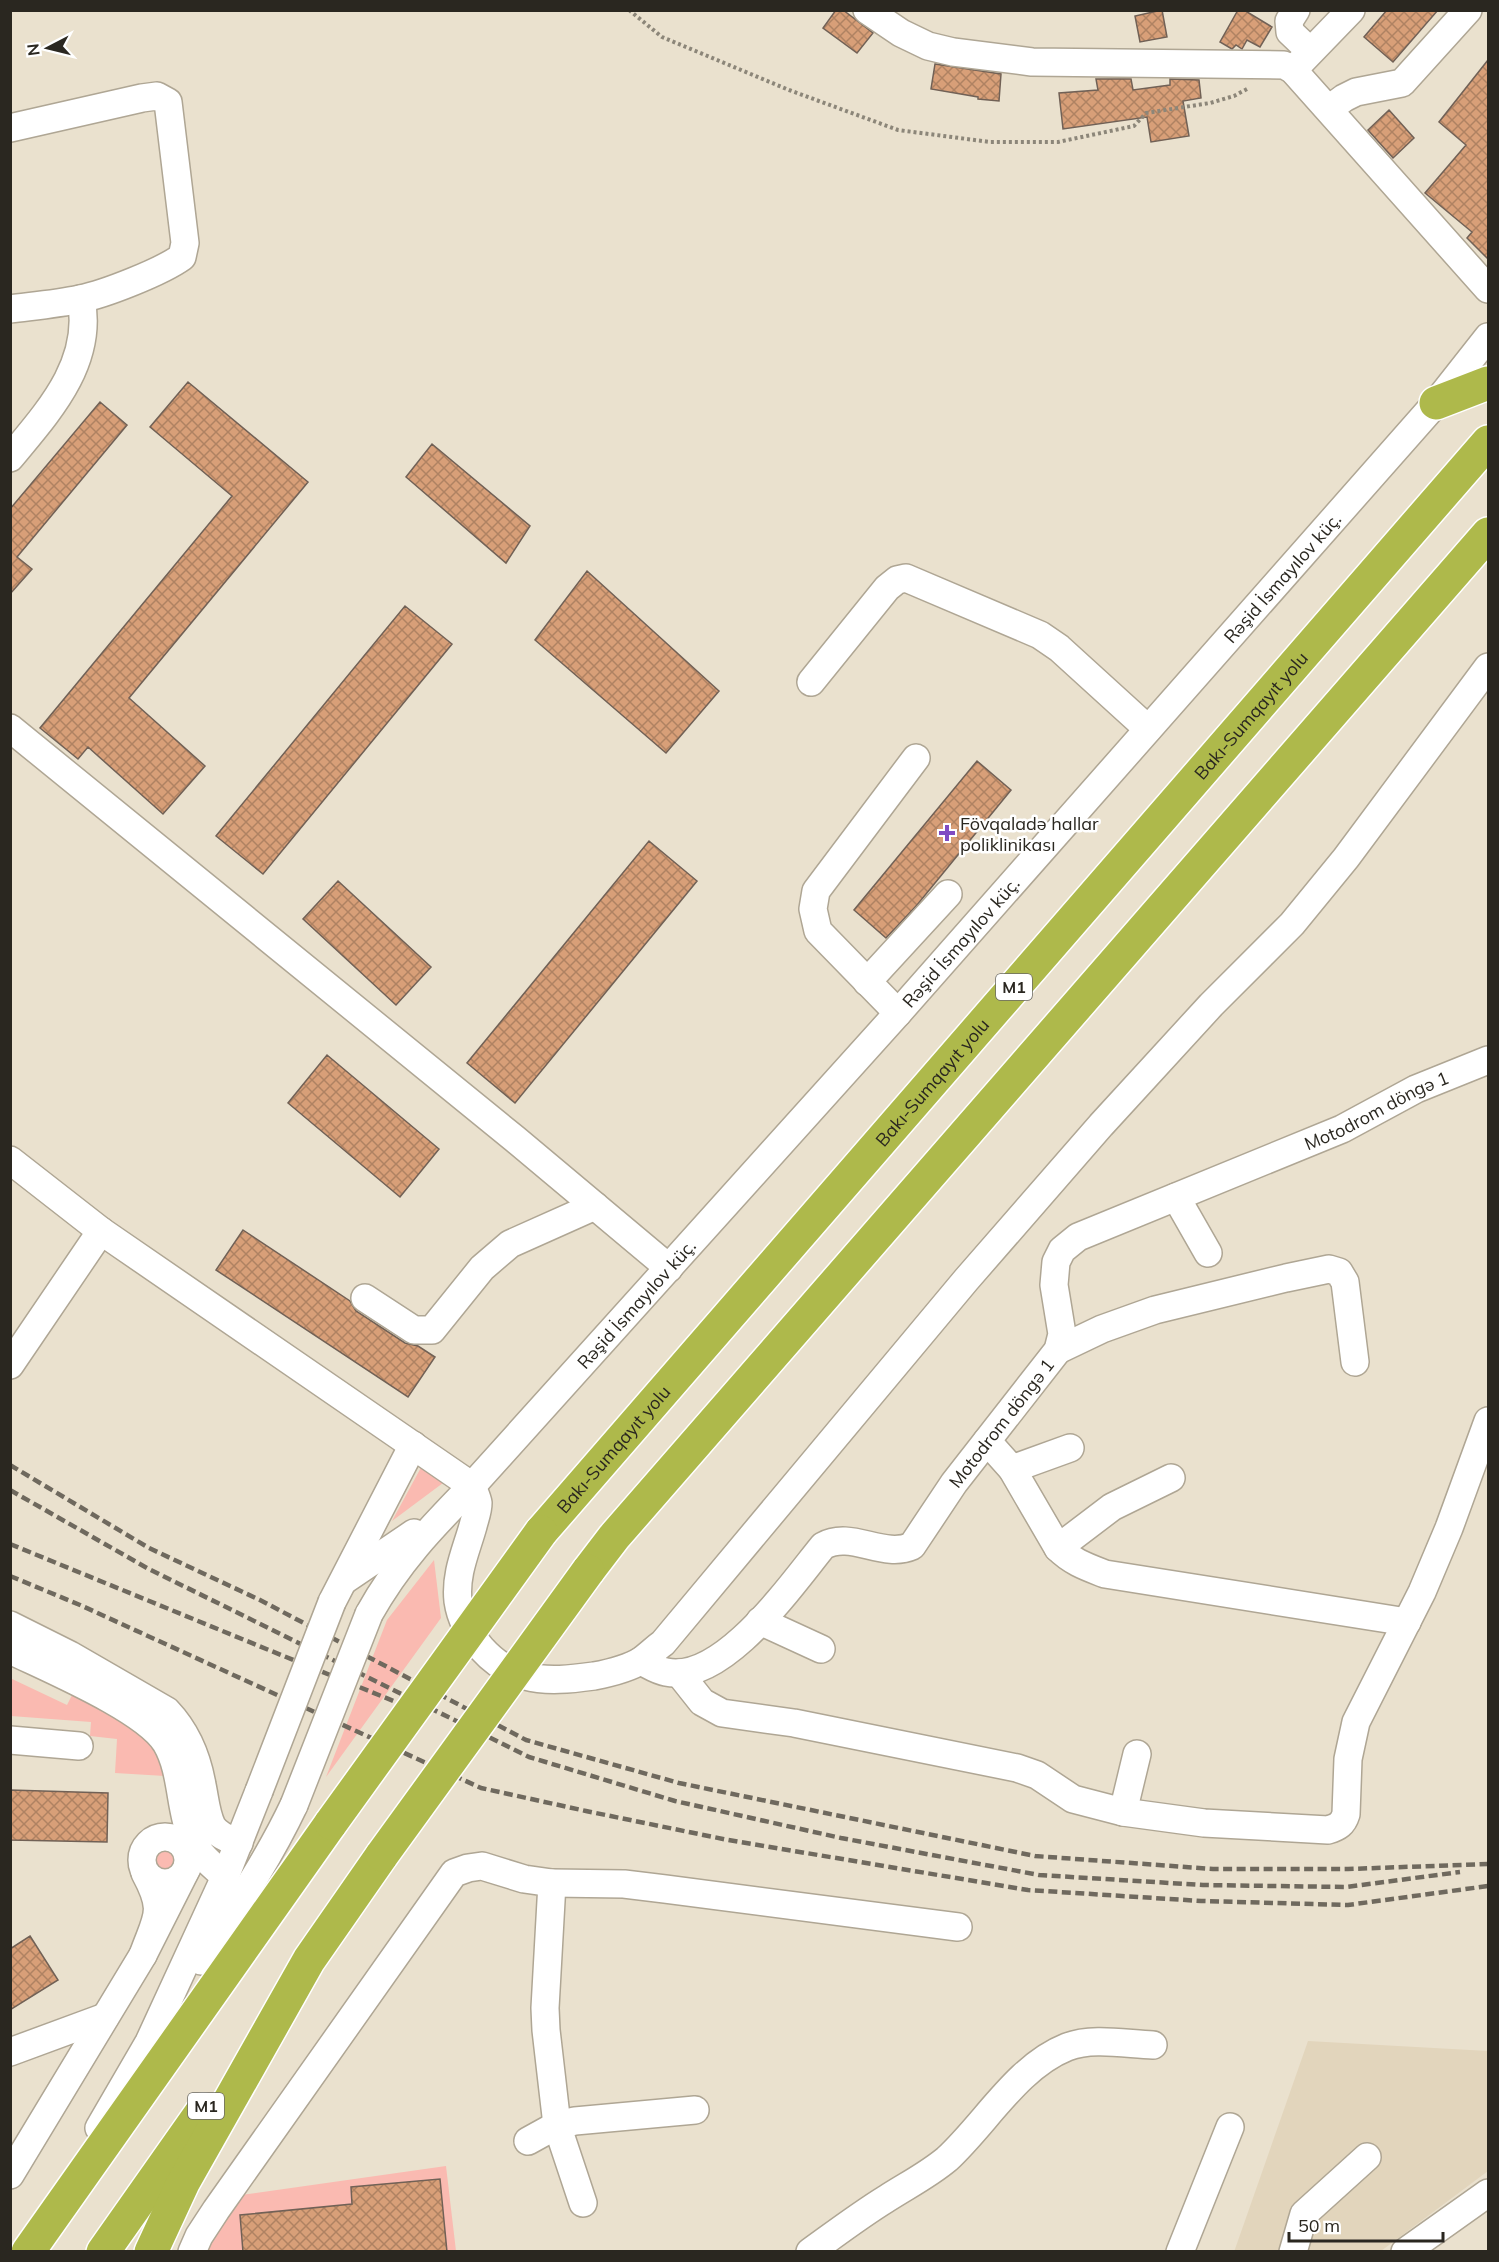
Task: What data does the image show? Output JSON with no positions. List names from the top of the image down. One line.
{"streets":{"highway":["Bakı-Sumqayıt yolu","M1"],"street":["Rəşid İsmayılov küç.","Motodrom döngə 1"]},"places":{"health":["Fövqaladə hallar poliklinikası"]},"scale_bar":"50 m","north":"left"}
